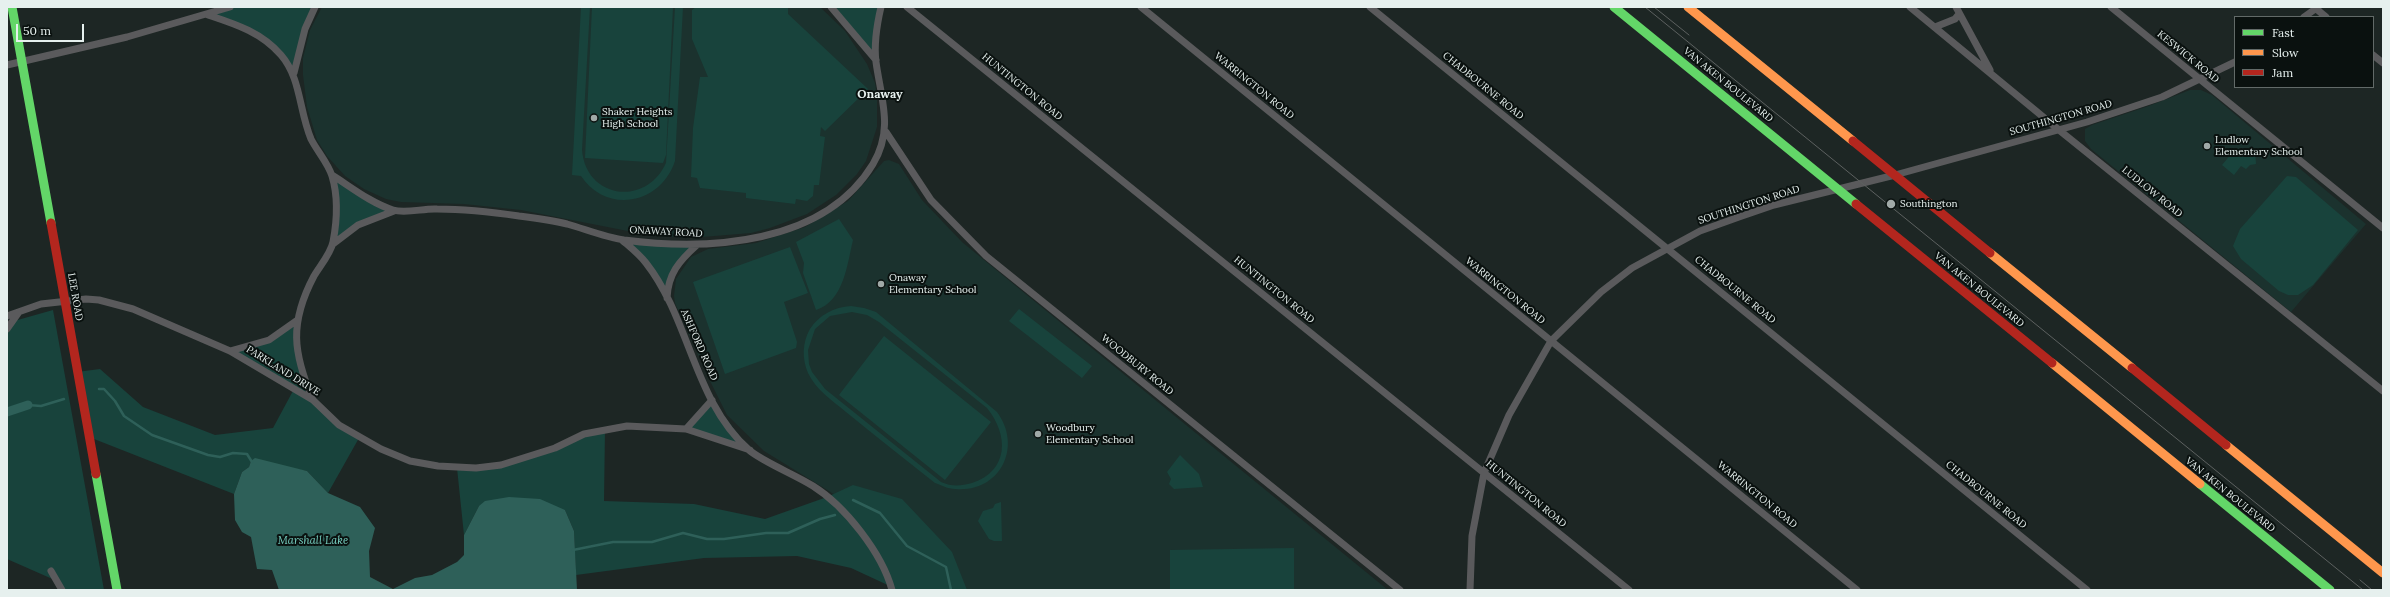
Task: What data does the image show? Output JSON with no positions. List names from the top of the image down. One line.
{"streets":{"main road":["VAN AKEN BOULEVARD","LEE ROAD"],"street":["KESWICK ROAD","WARRINGTON ROAD","CHADBOURNE ROAD","HUNTINGTON ROAD","SOUTHINGTON ROAD","LUDLOW ROAD","ONAWAY ROAD","ASHFORD ROAD","WOODBURY ROAD","PARKLAND DRIVE"]},"crossings":[["KESWICK ROAD","SOUTHINGTON ROAD"],["VAN AKEN BOULEVARD","SOUTHINGTON ROAD"],["WARRINGTON ROAD","SOUTHINGTON ROAD"],["CHADBOURNE ROAD","SOUTHINGTON ROAD"],["HUNTINGTON ROAD","SOUTHINGTON ROAD"],["SOUTHINGTON ROAD","LUDLOW ROAD"],["ONAWAY ROAD","ASHFORD ROAD"],["ONAWAY ROAD","WOODBURY ROAD"],["LEE ROAD","PARKLAND DRIVE"],["ASHFORD ROAD","PARKLAND DRIVE"]],"districts":["Onaway"],"water":["Marshall Lake"],"places":["Shaker Heights High School","Ludlow Elementary School","Southington","Onaway Elementary School","Woodbury Elementary School"],"legend":["Fast","Slow","Jam"],"scale_bar":"50 m"}
